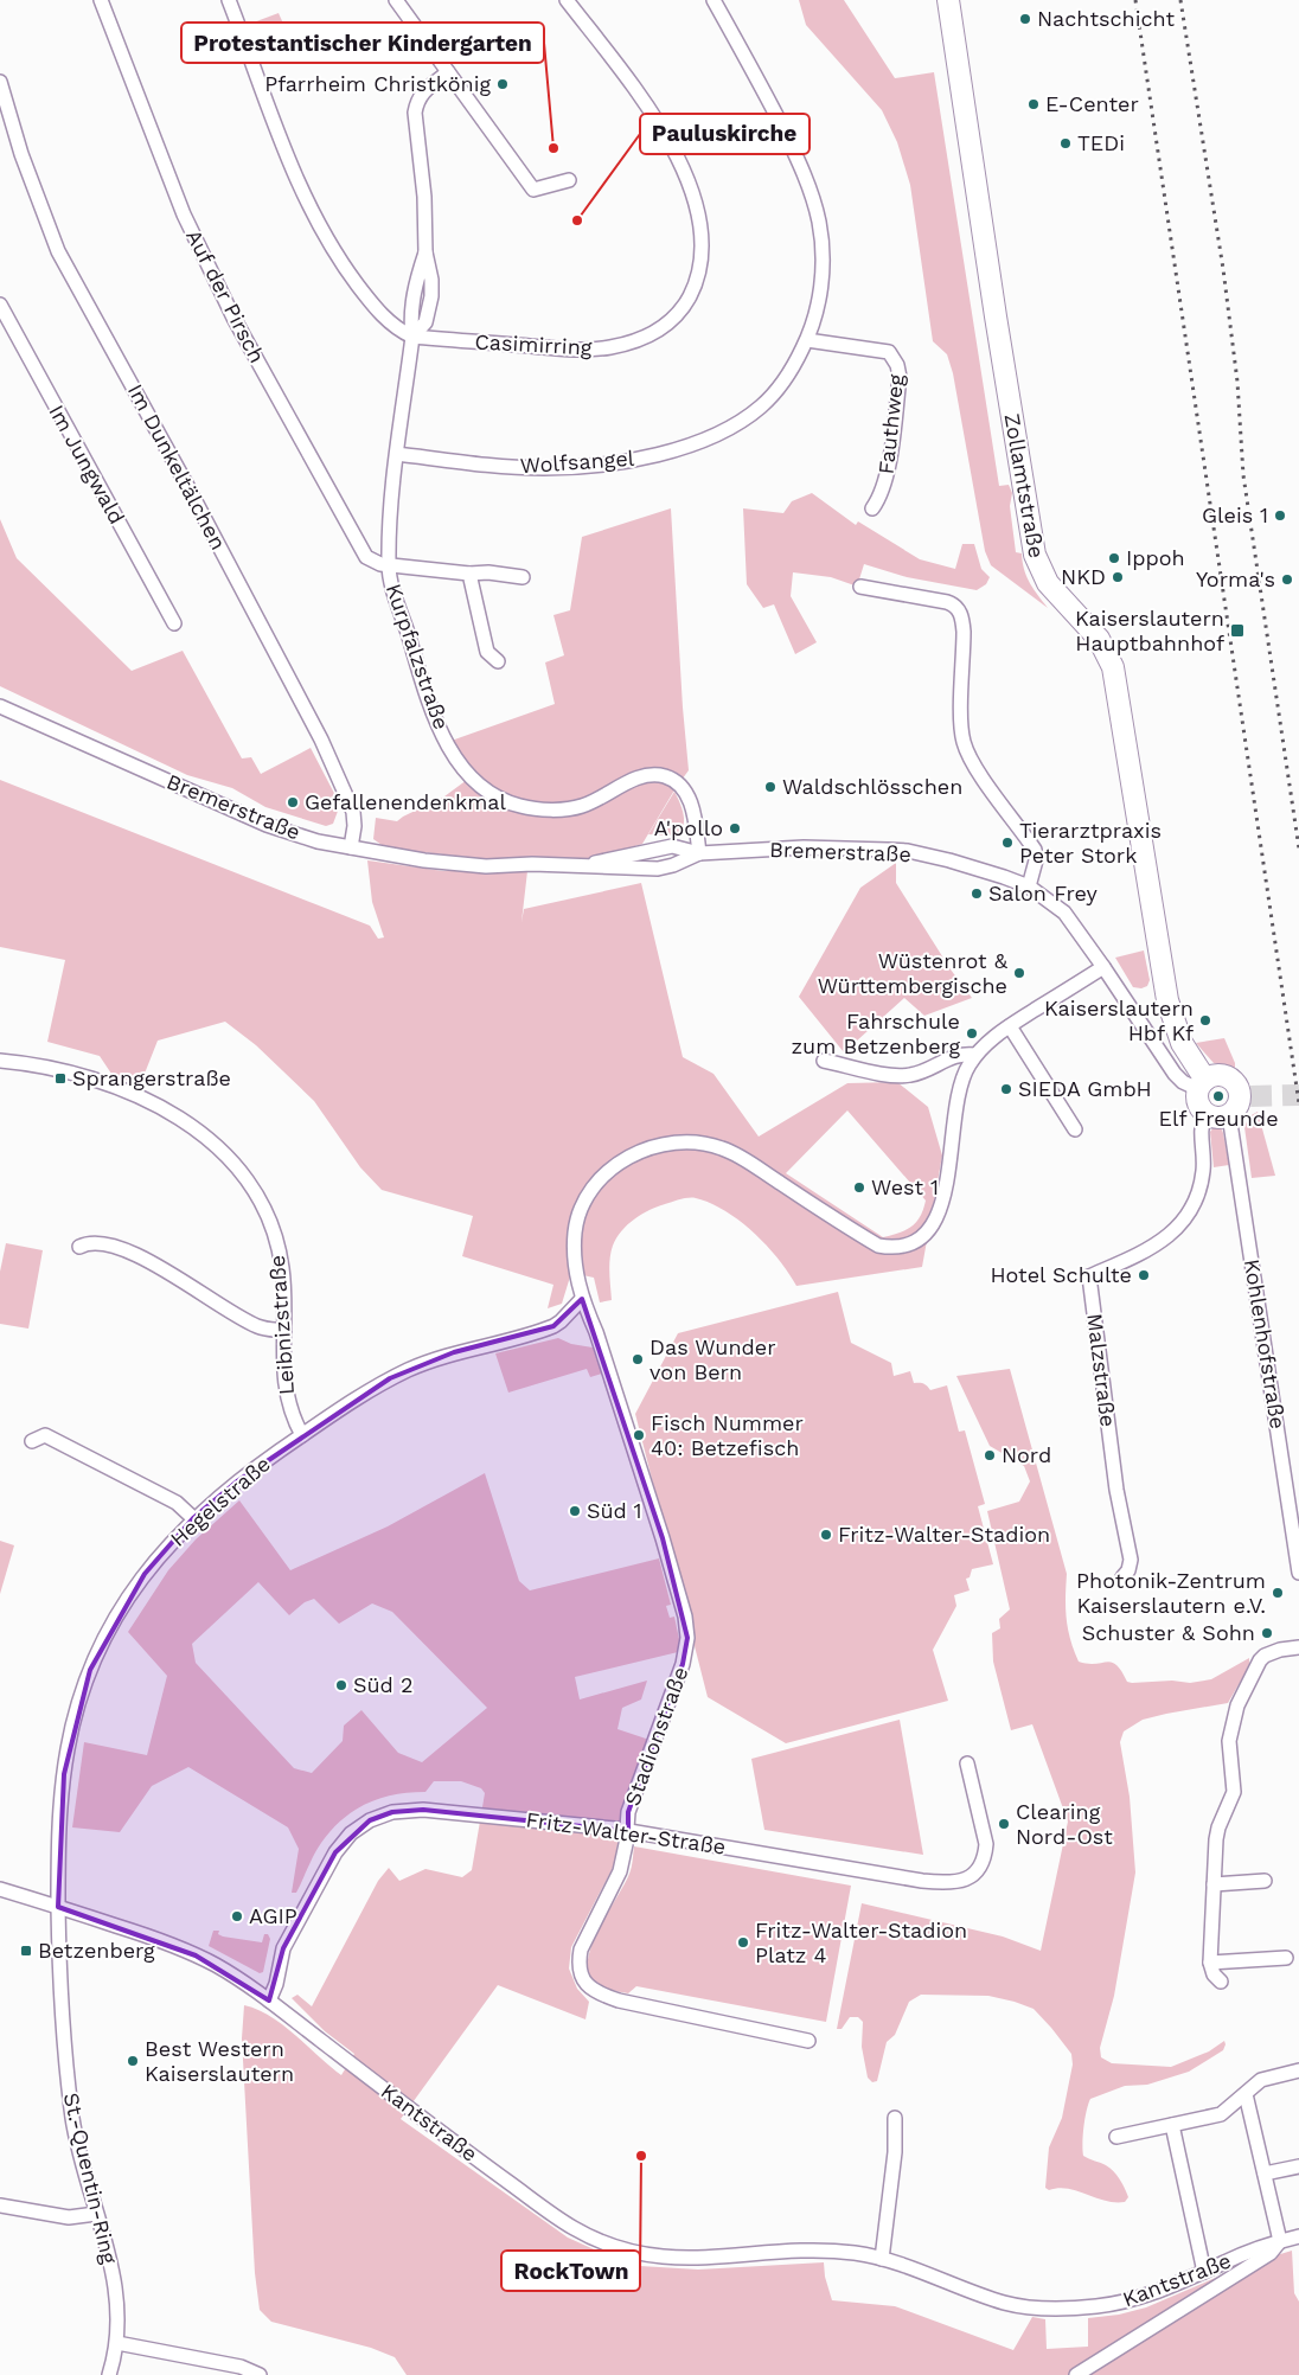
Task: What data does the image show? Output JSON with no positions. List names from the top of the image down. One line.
{"streets":{"main road":["Zollamtstraße"],"street":["Auf der Pirsch","Casimirring","Fauthweg","Wolfsangel","Im Jungwald","Im Dunkeltälchen","Kurpfalzstraße","Bremerstraße","Leibnizstraße","Kohlenhofstraße","Malzstraße","Hegelstraße","Stadionstraße","Fritz-Walter-Straße","Kantstraße","St.-Quentin-Ring"]},"crossings":[["Auf der Pirsch","Kurpfalzstraße"],["Casimirring","Kurpfalzstraße"],["Fauthweg","Wolfsangel"],["Wolfsangel","Kurpfalzstraße"],["Im Dunkeltälchen","Bremerstraße"],["Zollamtstraße","Bremerstraße"],["Zollamtstraße","Kohlenhofstraße"],["Zollamtstraße","Malzstraße"],["Kurpfalzstraße","Bremerstraße"],["Bremerstraße","Kohlenhofstraße"],["Bremerstraße","Malzstraße"],["Leibnizstraße","Hegelstraße"],["Kohlenhofstraße","Malzstraße"],["Hegelstraße","Stadionstraße"],["Hegelstraße","Kantstraße"],["Hegelstraße","St.-Quentin-Ring"],["Stadionstraße","Fritz-Walter-Straße"],["Fritz-Walter-Straße","Kantstraße"],["Kantstraße","St.-Quentin-Ring"]],"places":{"other":["Nachtschicht","Pfarrheim Christkönig","E-Center","TEDi","Protestantischer Kindergarten","Pauluskirche","Gleis 1","Ippoh","NKD","Yorma's","Waldschlösschen","Gefallenendenkmal","A'pollo","Tierarztpraxis Peter Stork","Salon Frey","Wüstenrot & Württembergische","Kaiserslautern Hbf Kf","Fahrschule zum Betzenberg","SIEDA GmbH","Elf Freunde","West 1","Hotel Schulte","Das Wunder von Bern","Fisch Nummer 40: Betzefisch","Nord","Süd 1","Fritz-Walter-Stadion","Photonik-Zentrum Kaiserslautern e.V.","Schuster & Sohn","Süd 2","Clearing Nord-Ost","AGIP","Fritz-Walter-Stadion Platz 4","Best Western Kaiserslautern","RockTown"],"transit":["Kaiserslautern Hauptbahnhof","Sprangerstraße","Betzenberg"]}}
